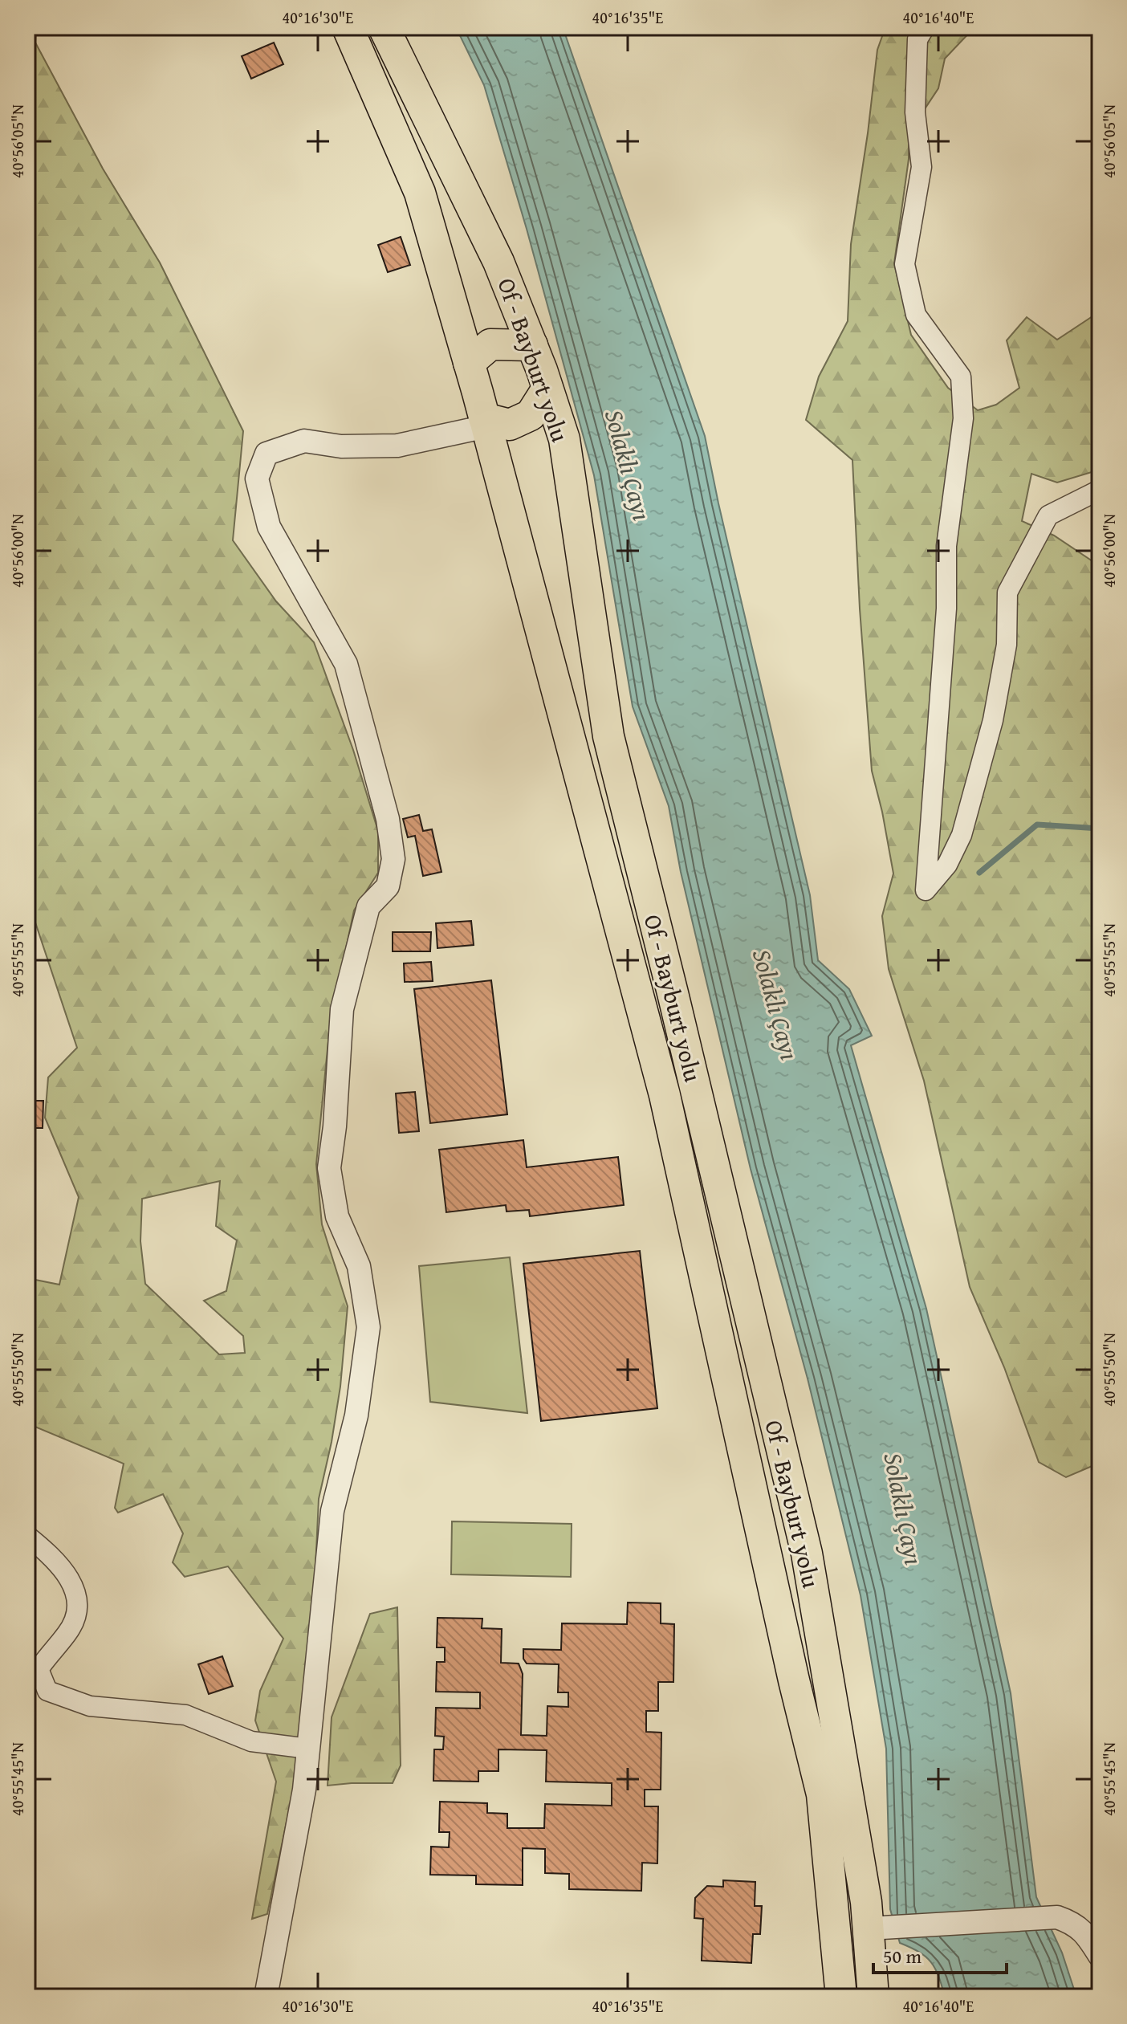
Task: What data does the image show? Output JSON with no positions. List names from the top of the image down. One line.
{"streets":{"highway":["Of - Bayburt yolu"]},"water":["Solaklı Çayı"],"scale_bar":"50 m","coordinates":["40°16'30\"E","40°16'35\"E","40°16'40\"E","40°56'05\"N","40°56'00\"N","40°55'55\"N","40°55'50\"N","40°55'45\"N"]}
